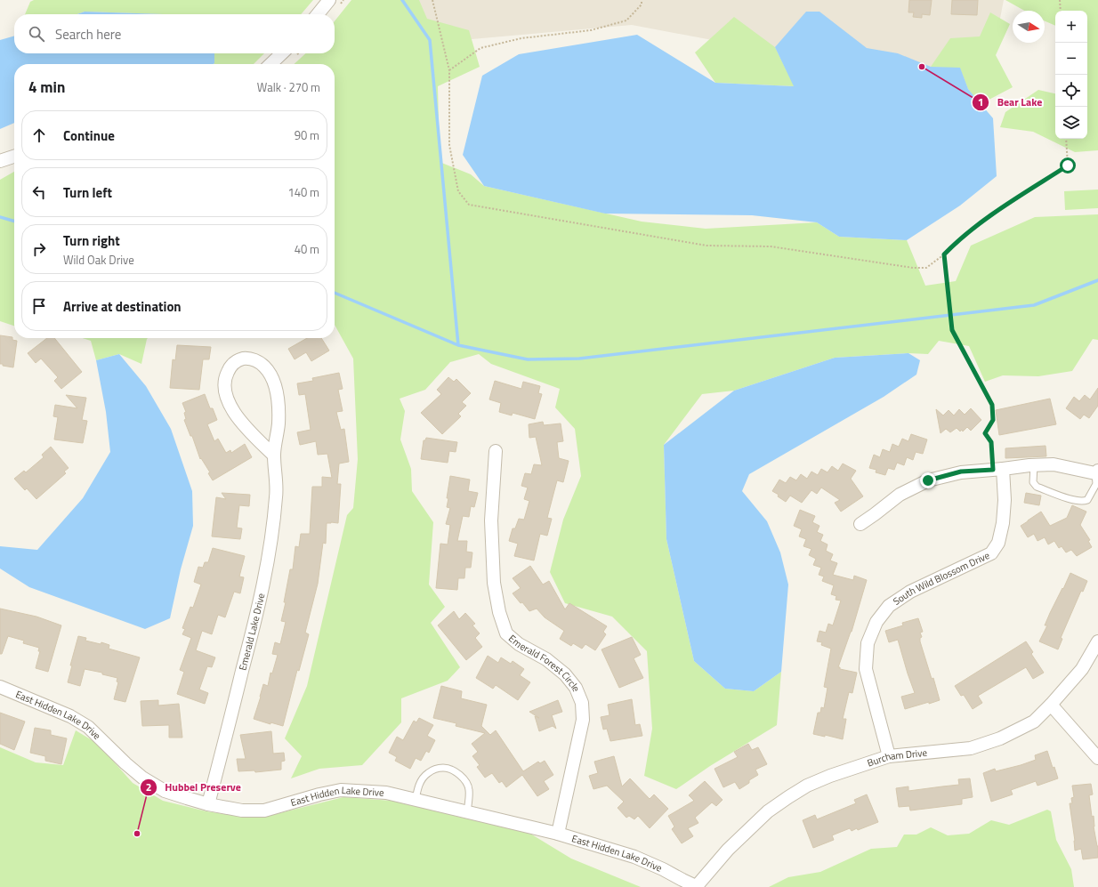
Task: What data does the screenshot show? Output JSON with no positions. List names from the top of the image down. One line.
{"streets":{"street":["South Wild Blossom Drive","Emerald Lake Drive","Emerald Forest Circle","East Hidden Lake Drive","Burcham Drive"]},"crossings":[["South Wild Blossom Drive","Burcham Drive"],["Emerald Lake Drive","East Hidden Lake Drive"],["Emerald Forest Circle","East Hidden Lake Drive"],["East Hidden Lake Drive","Burcham Drive"]],"places":["Bear Lake","Hubbel Preserve"],"north":"right","page":{"map_buttons":["+","−"],"search":"Search here","heading":["4 min","Walk · 270 m"],"list":[["Continue","90 m"],["Turn left","140 m"],["Turn right","Wild Oak Drive","40 m"],"Arrive at destination"]}}
